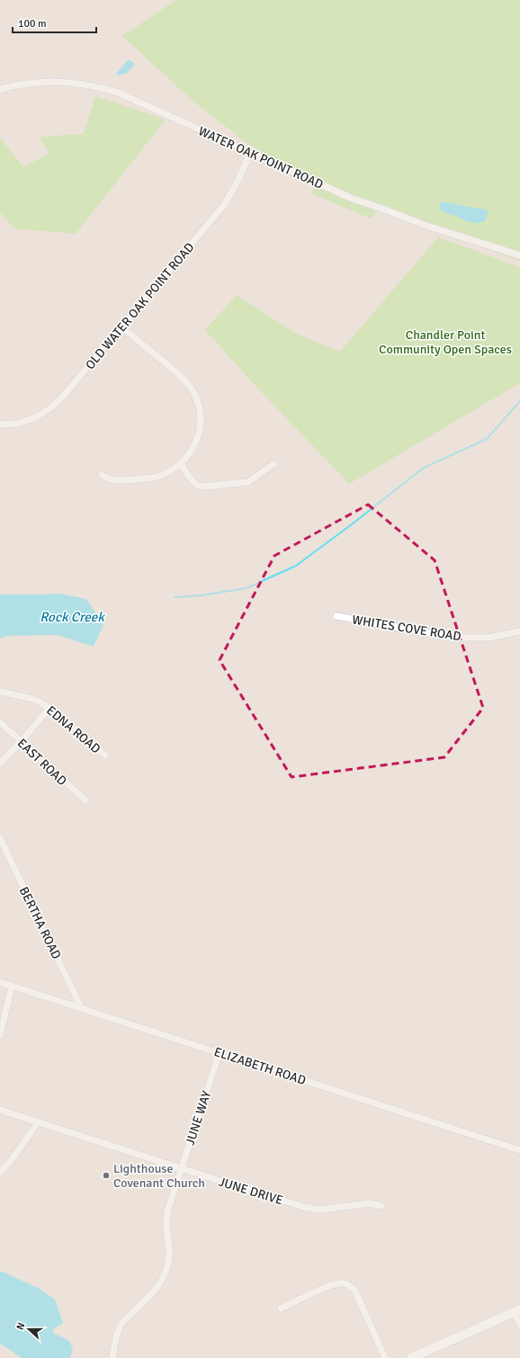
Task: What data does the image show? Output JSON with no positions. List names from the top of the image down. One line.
{"streets":{"street":["WATER OAK POINT ROAD","OLD WATER OAK POINT ROAD","WHITES COVE ROAD","EDNA ROAD","EAST ROAD","BERTHA ROAD","ELIZABETH ROAD","JUNE WAY","JUNE DRIVE"]},"crossings":[["WATER OAK POINT ROAD","OLD WATER OAK POINT ROAD"],["BERTHA ROAD","ELIZABETH ROAD"],["ELIZABETH ROAD","JUNE WAY"],["JUNE WAY","JUNE DRIVE"]],"water":["Rock Creek"],"parks":["Chandler Point Community Open Spaces"],"places":["Lighthouse Covenant Church"],"scale_bar":"100 m","north":"left"}
